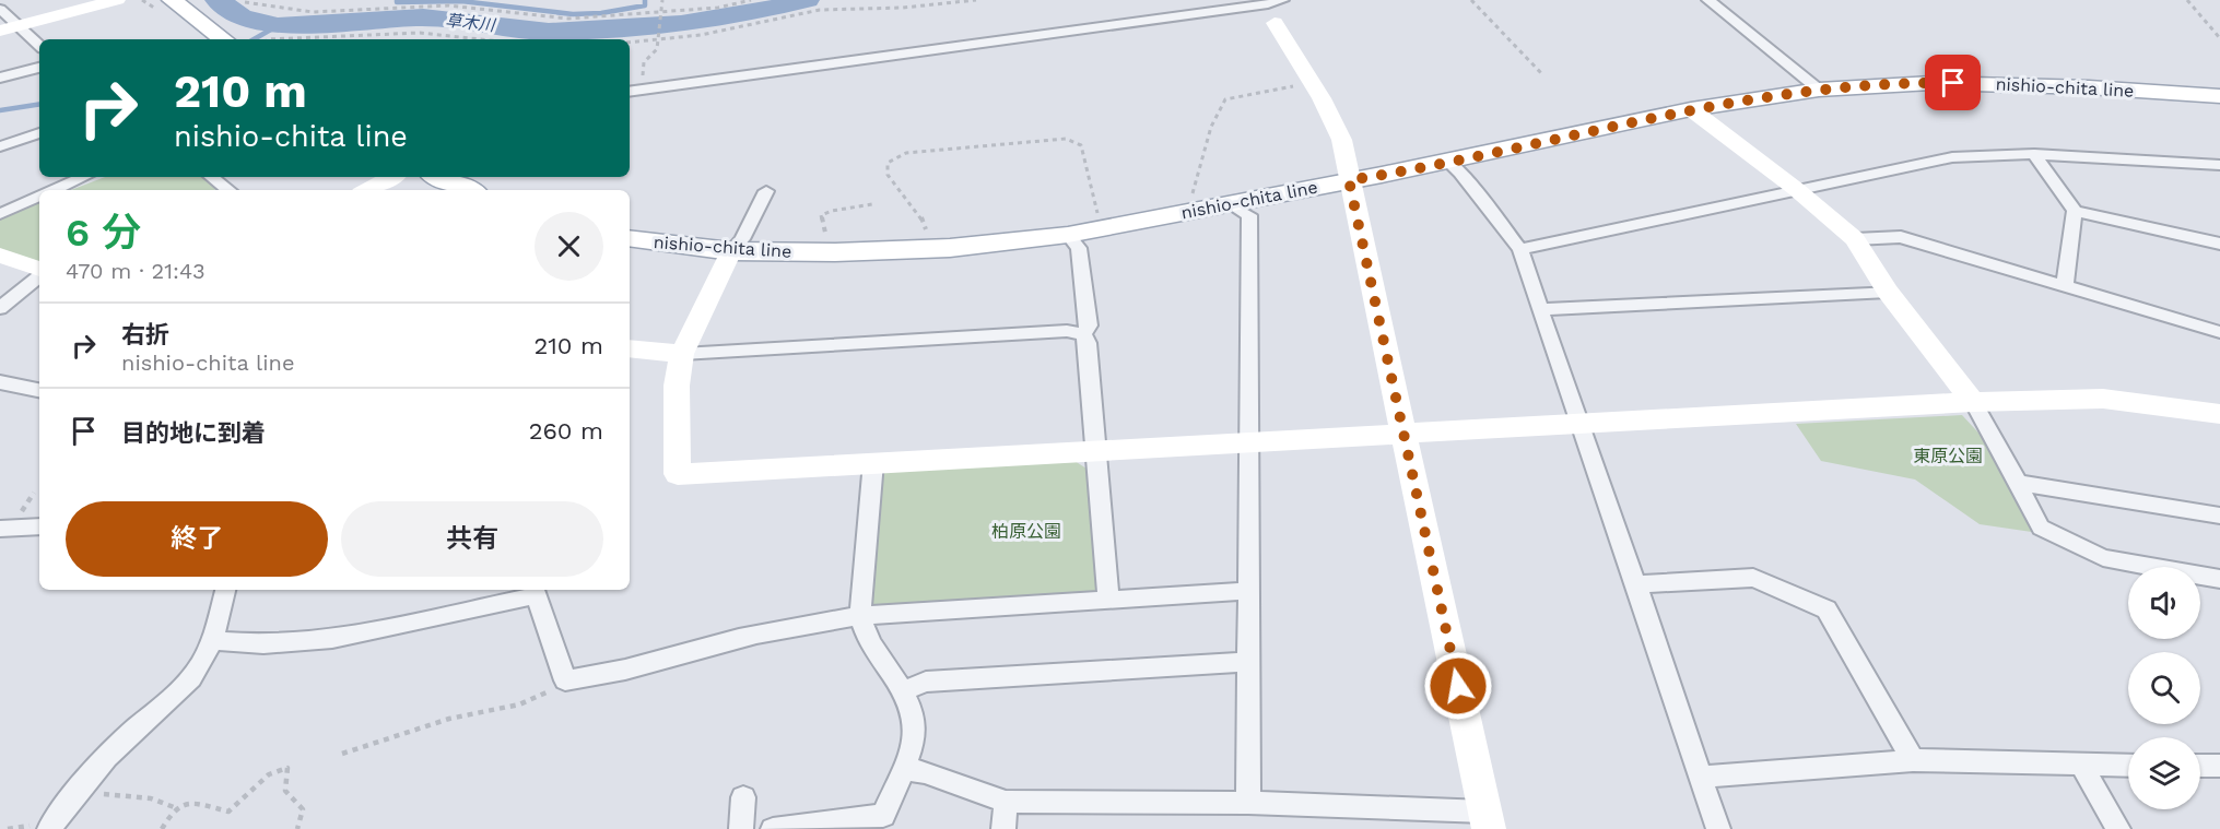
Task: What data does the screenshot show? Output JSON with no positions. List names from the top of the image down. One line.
{"streets":{"main road":["nishio-chita line"]},"water":["草木川"],"parks":["東原公園","柏原公園"],"page":{"turn":["210 m","nishio-chita line"],"heading":["6 分","470 m · 21:43"],"list":[{"name":"右折","note":"nishio-chita line","value":"210 m"},{"name":"目的地に到着","value":"260 m"}],"buttons":["終了","共有"]}}
